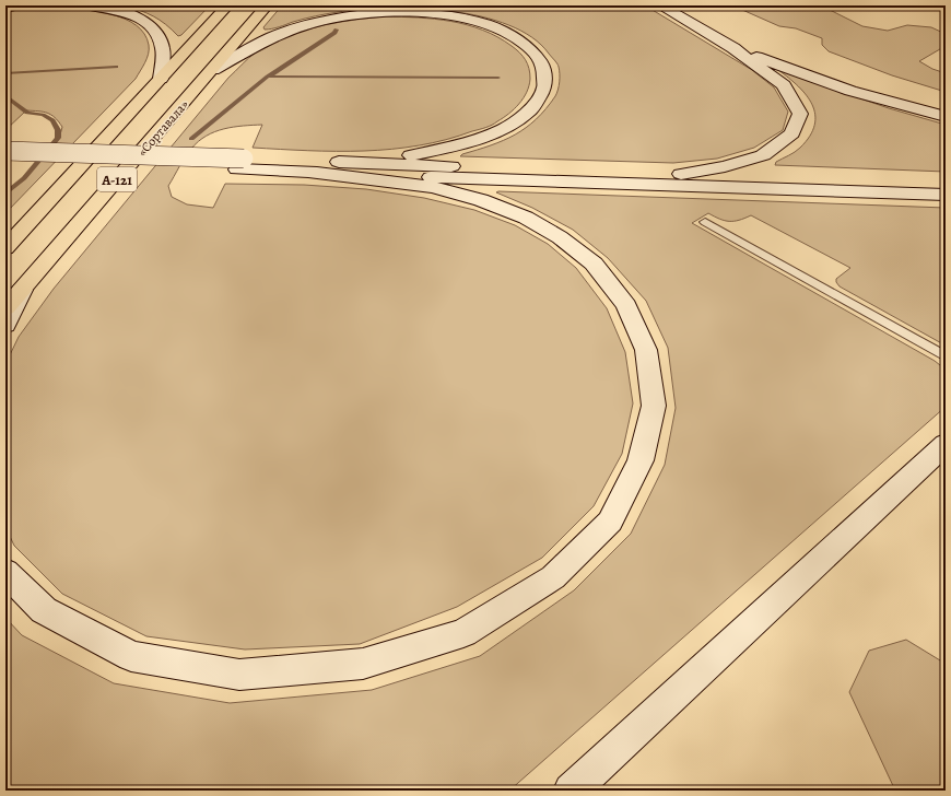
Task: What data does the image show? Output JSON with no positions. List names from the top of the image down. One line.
{"streets":{"highway":["«Сортавала»","А-121"]}}
